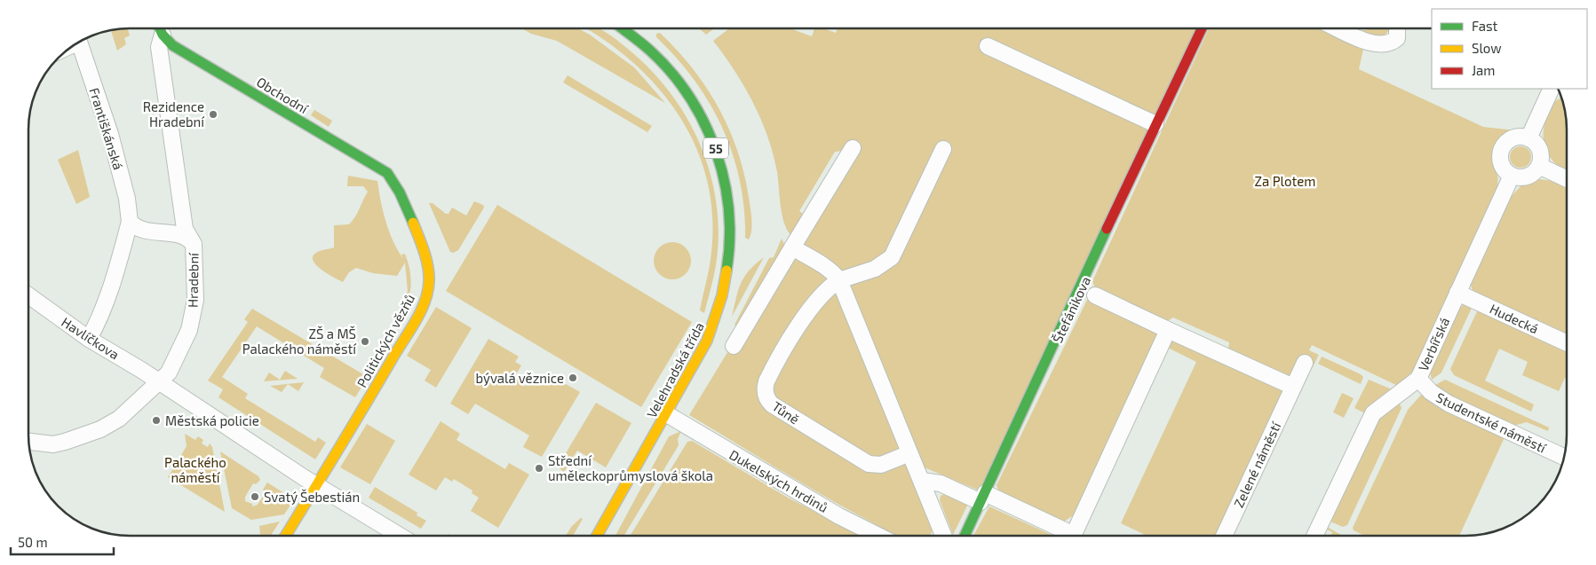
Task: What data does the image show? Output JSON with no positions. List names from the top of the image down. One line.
{"streets":{"street":["Obchodní","Františkánská","55","Hradební","Štefánikova","Hudecká","Havlíčkova","Politických vězňů","Verbířská","Velehradská třída","Tůně","Studentské náměstí","Zelené náměstí","Dukelských hrdinů"]},"crossings":[["Obchodní","Hradební"],["Obchodní","Politických vězňů"],["Františkánská","Havlíčkova"],["Hradební","Havlíčkova"],["Štefánikova","Zelené náměstí"],["Hudecká","Verbířská"],["Verbířská","Studentské náměstí"],["Velehradská třída","Dukelských hrdinů"]],"parks":["Za Plotem","Palackého náměstí"],"places":["Rezidence Hradební","ZŠ a MŠ Palackého náměstí","bývalá věznice","Městská policie","Střední uměleckoprůmyslová škola","Svatý Šebestián"],"legend":["Fast","Slow","Jam"],"scale_bar":"50 m"}
